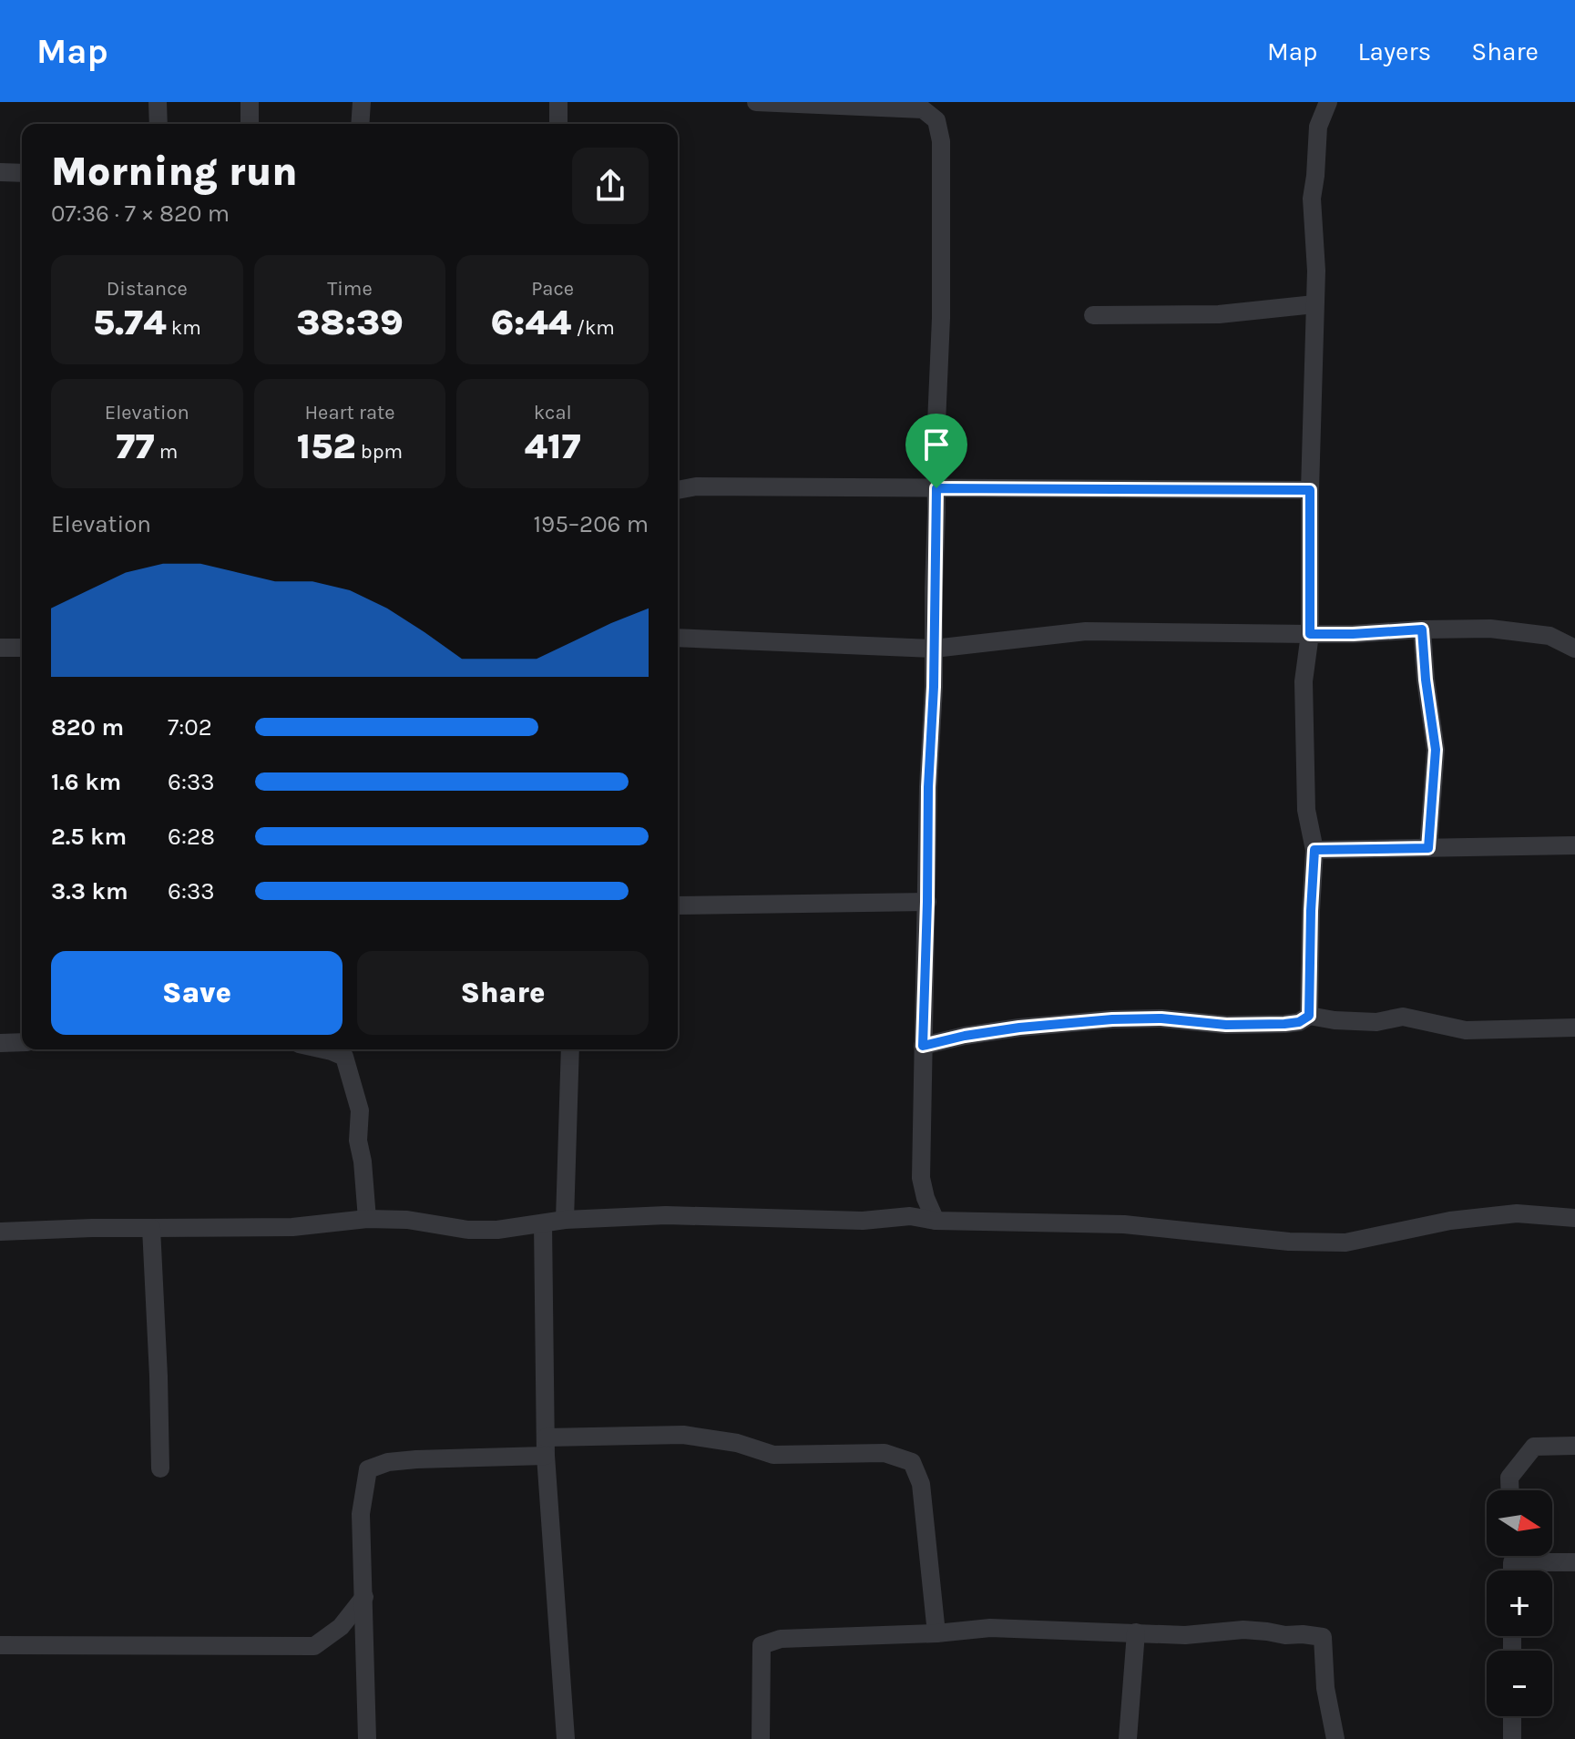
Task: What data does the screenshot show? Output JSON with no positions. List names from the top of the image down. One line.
{"north":"right","page":{"header":"Map","nav":["Map","Layers","Share"],"heading":["Morning run","07:36 · 7 × 820 m"],"stats":[["Distance","5.74 km"],["Time","38:39"],["Pace","6:44 /km"],["Elevation","77 m"],["Heart rate","152 bpm"],["kcal","417"]],"chart":["Elevation","195–206 m"],"list":[{"name":"820 m","note":"7:02"},{"name":"1.6 km","note":"6:33"},{"name":"2.5 km","note":"6:28"},{"name":"3.3 km","note":"6:33"}],"buttons":["Save","Share"],"map_buttons":["+","−"]}}
